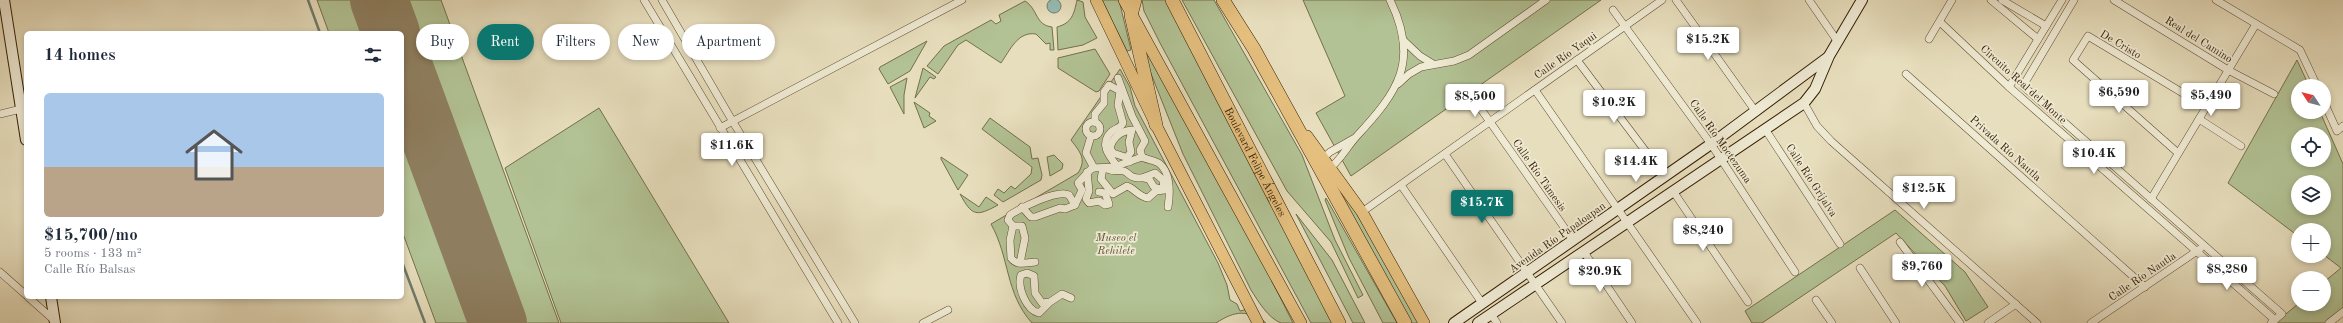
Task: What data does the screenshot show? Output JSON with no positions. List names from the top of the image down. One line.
{"streets":{"highway":["Boulevard Felipe Ángeles"],"street":["Real del Camino","De Cristo","Calle Río Yaqui","Circuito Real del Monte","Calle Río Moctezuma","Privada Río Nautla","Calle Río Támesis","Calle Río Grijalva","Avenida Río Papaloapan","Calle Río Nautla"]},"crossings":[["Calle Río Yaqui","Calle Río Moctezuma"],["Calle Río Yaqui","Calle Río Támesis"],["Circuito Real del Monte","Calle Río Nautla"],["Calle Río Moctezuma","Avenida Río Papaloapan"],["Privada Río Nautla","Calle Río Nautla"],["Calle Río Támesis","Avenida Río Papaloapan"],["Calle Río Grijalva","Avenida Río Papaloapan"]],"parks":["Museo el Rehilete"],"north":"top left","page":{"chip":["Buy","Rent","Filters","New","Apartment"],"price":["$15.2K","$6,590","$5,490","$8,500","$10.2K","$11.6K","$10.4K","$14.4K","$12.5K","$15.7K","$8,240","$9,760","$8,280","$20.9K"],"heading":"14 homes","map_buttons":["+","−"],"list":[{"name":"$15,700/mo","note":"5 rooms · 133 m² · Calle Río Balsas"}]}}
